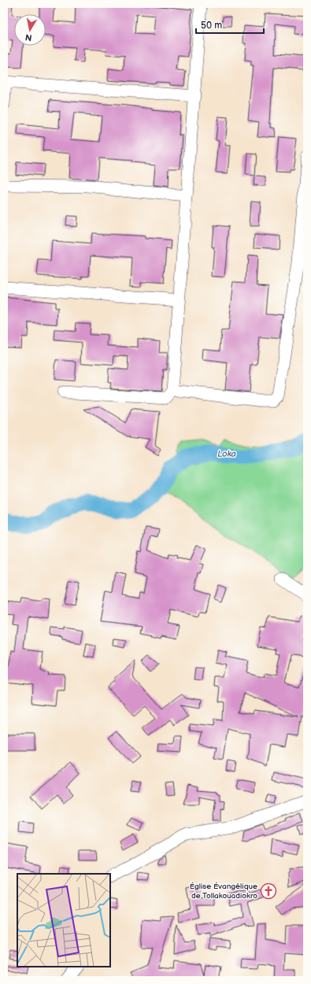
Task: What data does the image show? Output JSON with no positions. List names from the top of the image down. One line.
{"water":["Loka"],"places":{"church":["Église Évangélique de Tollakouadiokro"]},"scale_bar":"50 m","north":"bottom"}
